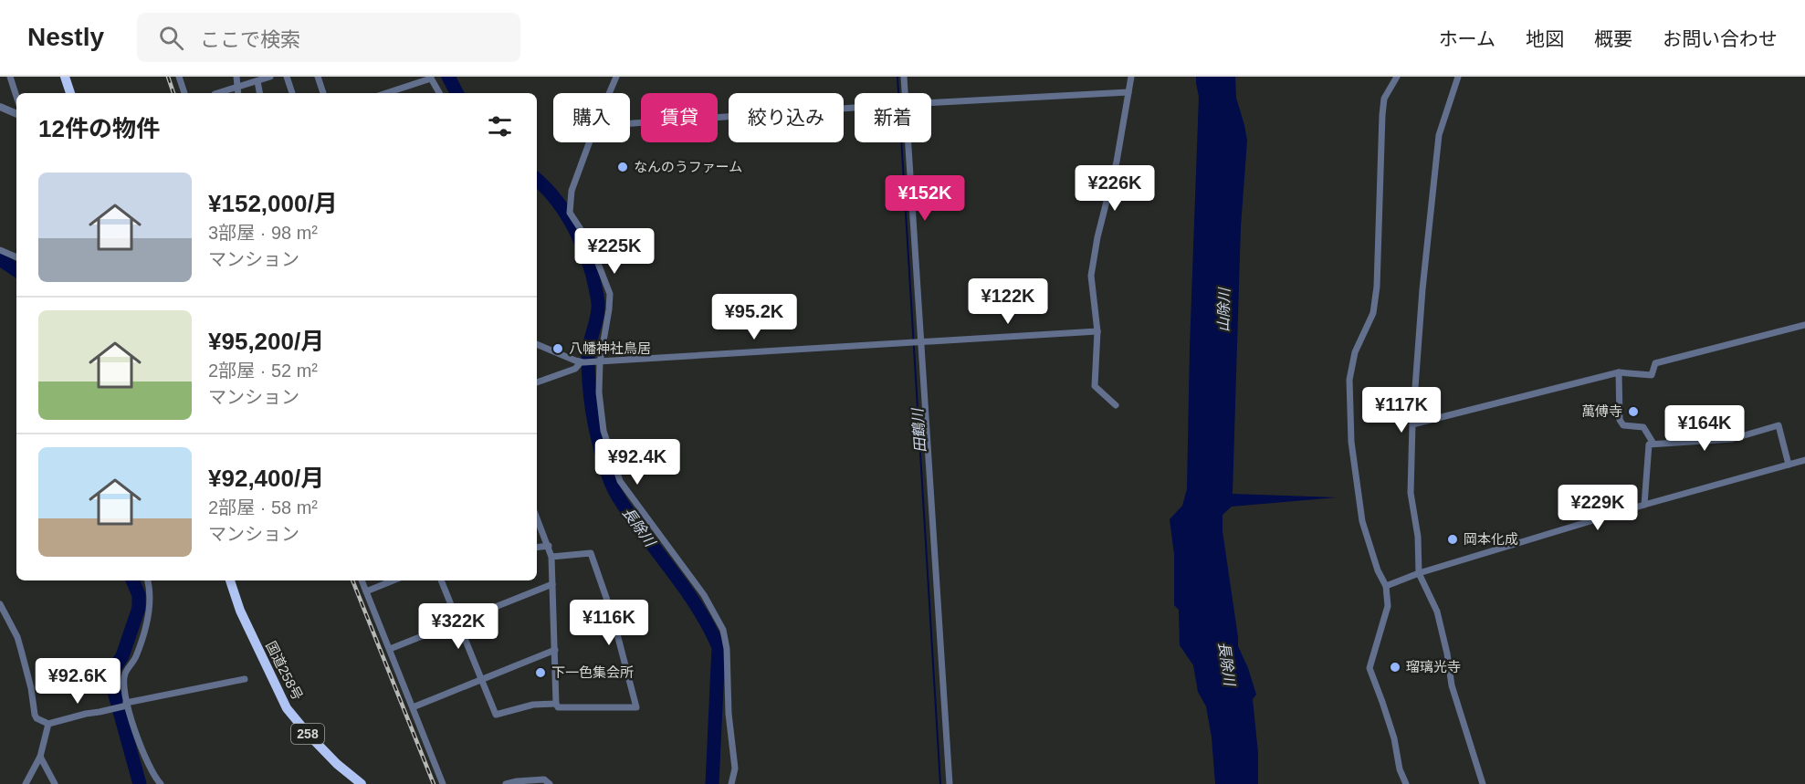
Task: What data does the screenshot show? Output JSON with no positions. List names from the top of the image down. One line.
{"streets":{"highway":["国道258号","258"]},"water":["山除川","田鶴川","長除川"],"places":["なんのうファーム","八幡神社鳥居","萬傅寺","岡本化成","瑠璃光寺","下一色集会所"],"page":{"header":"Nestly","search":"ここで検索","nav":["ホーム","地図","概要","お問い合わせ"],"chip":["購入","賃貸","絞り込み","新着"],"heading":"12件の物件","list":[{"name":"¥152,000/月","note":"3部屋 · 98 m² · マンション"},{"name":"¥95,200/月","note":"2部屋 · 52 m² · マンション"},{"name":"¥92,400/月","note":"2部屋 · 58 m² · マンション"}],"price":["¥226K","¥152K","¥225K","¥122K","¥95.2K","¥117K","¥164K","¥92.4K","¥229K","¥116K","¥322K","¥92.6K"]}}
